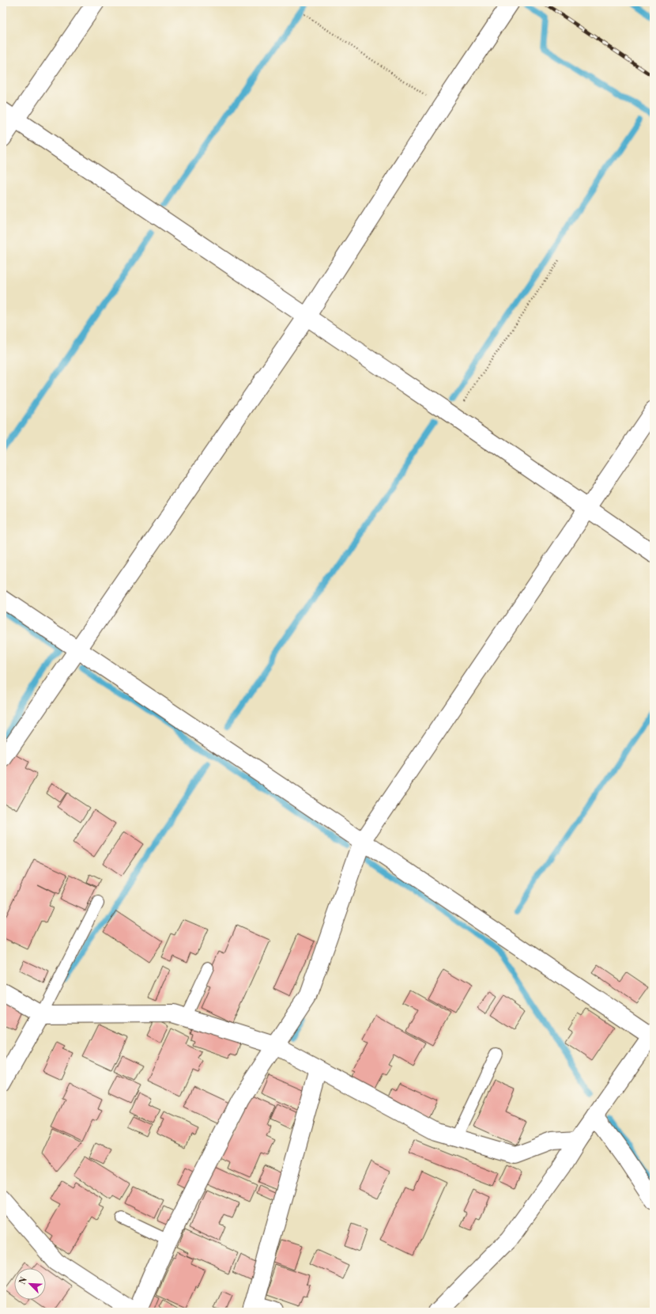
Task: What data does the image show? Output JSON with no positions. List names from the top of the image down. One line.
{"north":"top left"}
